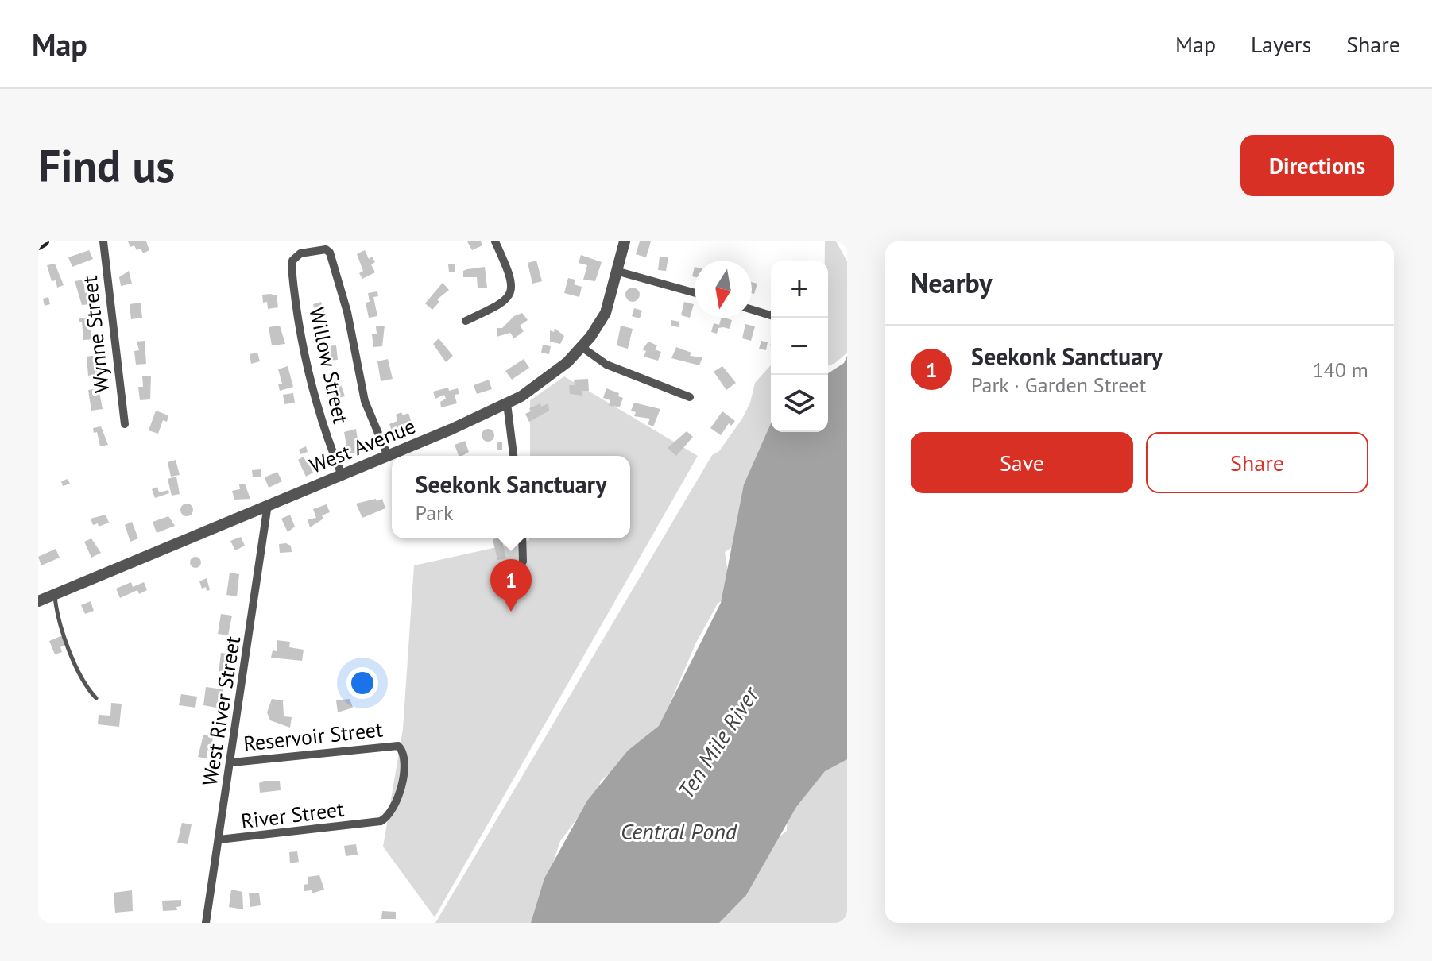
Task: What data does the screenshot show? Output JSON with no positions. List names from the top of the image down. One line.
{"streets":{"street":["Wynne Street","Willow Street","West Avenue","West River Street","Reservoir Street","River Street"]},"crossings":[["Willow Street","West Avenue"],["West Avenue","West River Street"],["West River Street","Reservoir Street"],["West River Street","River Street"],["Reservoir Street","River Street"]],"water":["Ten Mile River","Central Pond"],"north":"bottom","page":{"header":"Map","nav":["Map","Layers","Share"],"buttons":["Directions",["Save","Share"]],"title":"Find us","heading":"Nearby","map_buttons":["+","−"],"list":[{"mark":"1","name":"Seekonk Sanctuary","note":"Park · Garden Street","value":"140 m"}],"popup":["Seekonk Sanctuary","Park"],"pins":"1"}}
